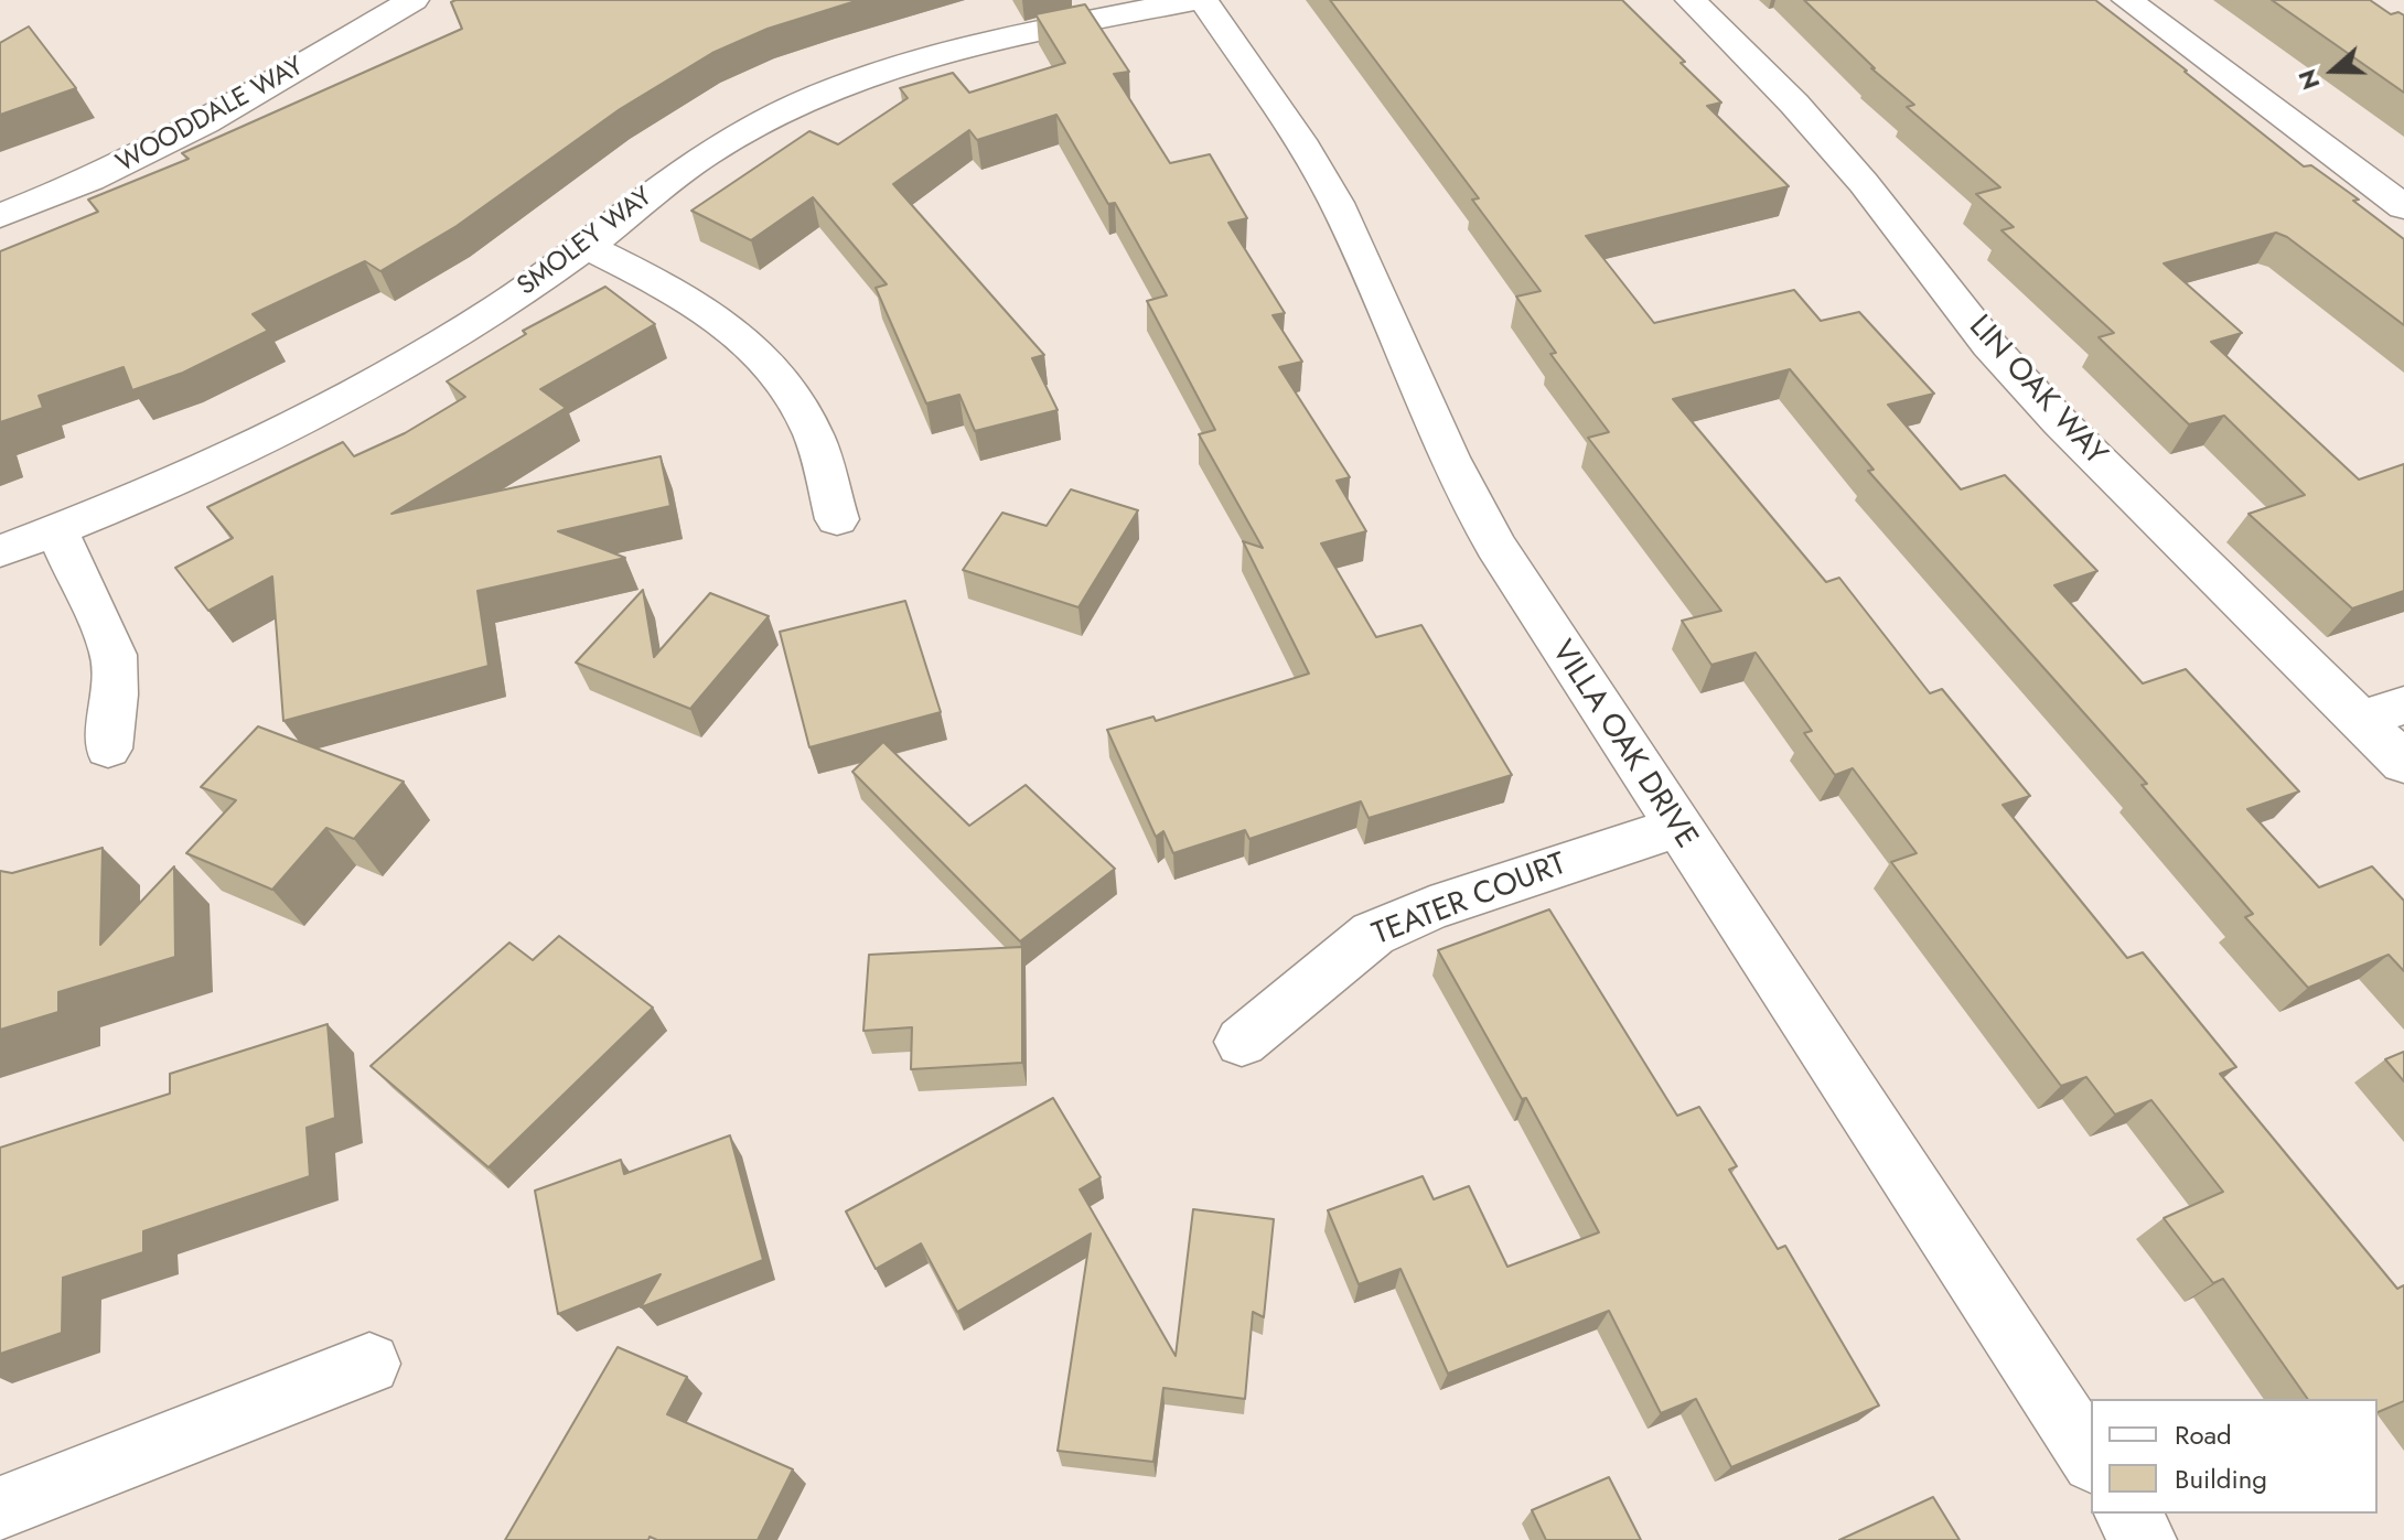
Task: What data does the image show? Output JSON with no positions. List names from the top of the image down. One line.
{"streets":{"street":["WOODDALE WAY","SMOLEY WAY","LIN OAK WAY","VILLA OAK DRIVE","TEATER COURT"]},"crossings":[["VILLA OAK DRIVE","TEATER COURT"]],"legend":["Road","Building"],"north":"left"}
